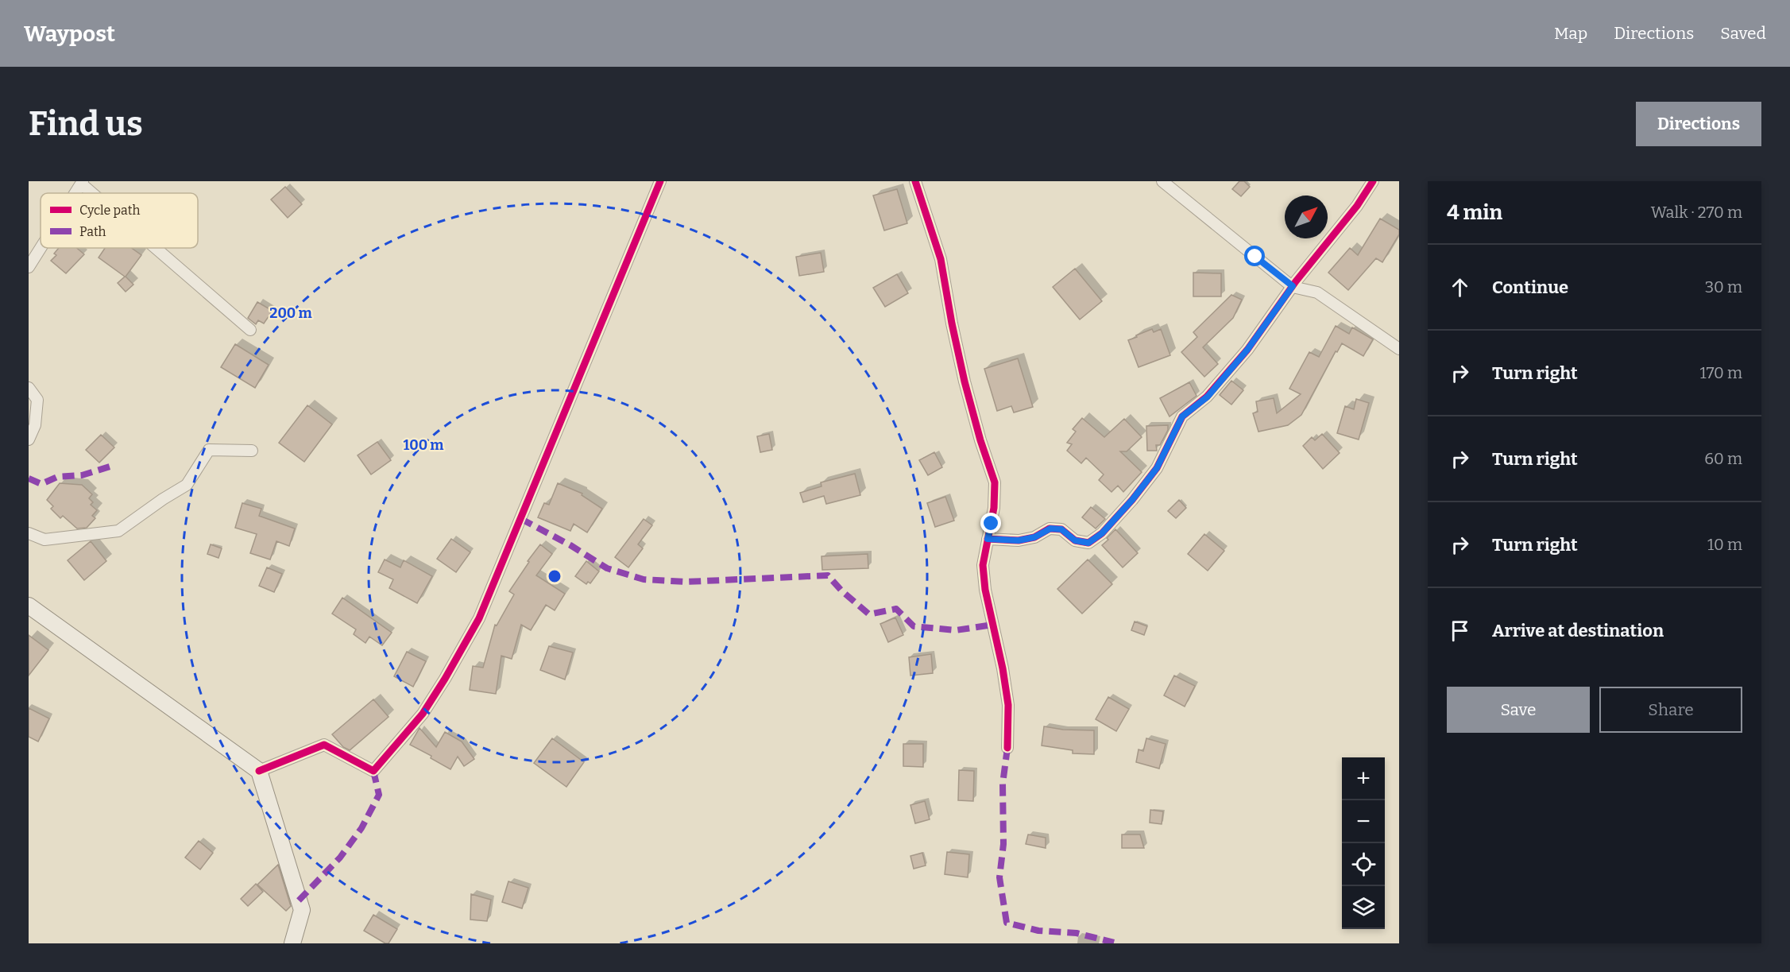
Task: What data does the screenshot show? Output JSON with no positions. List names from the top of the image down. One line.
{"legend":["Cycle path","Path"],"north":"top right","page":{"header":"Waypost","nav":["Map","Directions","Saved"],"buttons":["Directions",["Save","Share"]],"title":"Find us","heading":["4 min","Walk · 270 m"],"list":[["Continue","30 m"],["Turn right","170 m"],["Turn right","60 m"],["Turn right","10 m"],"Arrive at destination"],"map_buttons":["+","−"]},"rings":["200 m","100 m"]}
